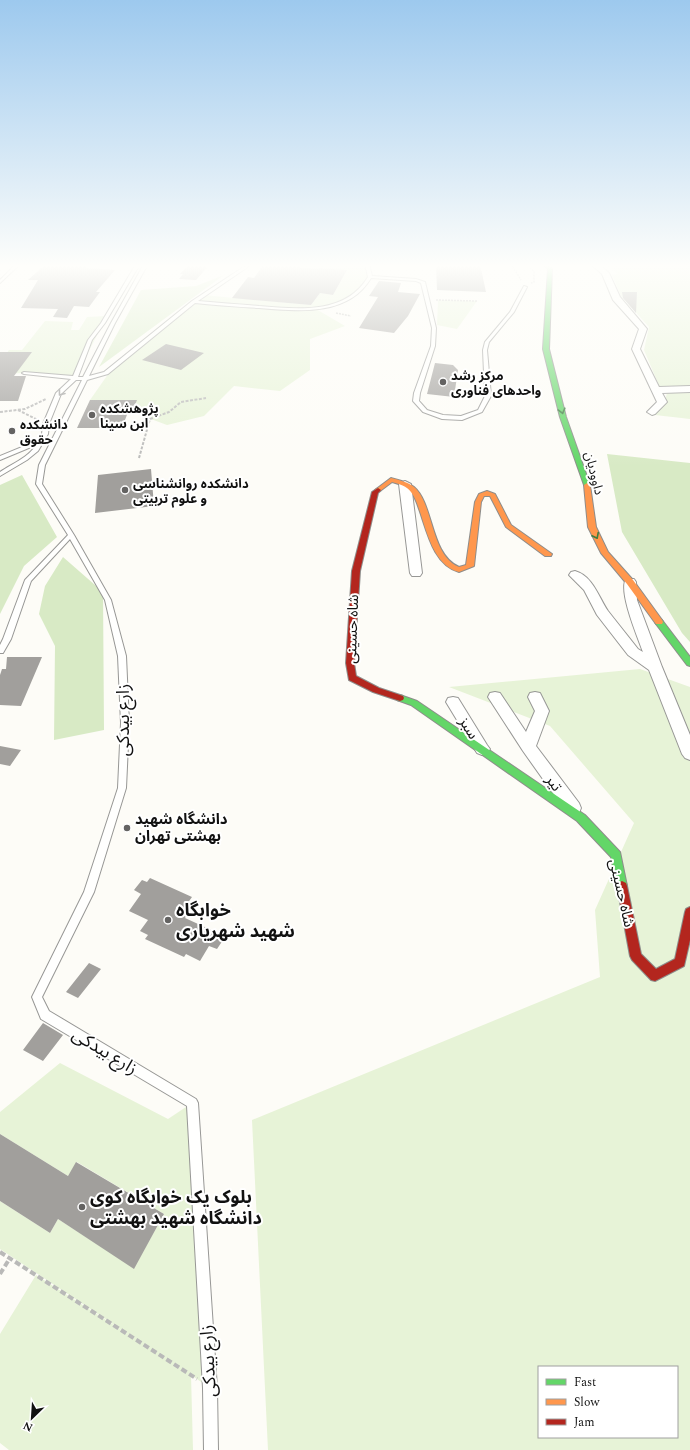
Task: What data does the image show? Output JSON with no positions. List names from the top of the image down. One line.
{"streets":{"street":["داوودیان","شاه حسینی","سبز","تیر"],"lane":["زارع بیدکی"]},"crossings":[["شاه حسینی","سبز"],["شاه حسینی","تیر"]],"places":["مرکز رشد واحدهای فناوری","پژوهشکده ابن سینا","دانشکده حقوق","دانشکده روانشناسی و علوم تربیتی","دانشگاه شهید بهشتی تهران","خوابگاه شهید شهریاری","بلوک یک خوابگاه کوی دانشگاه شهید بهشتی"],"legend":["Fast","Slow","Jam"],"north":"bottom left"}
